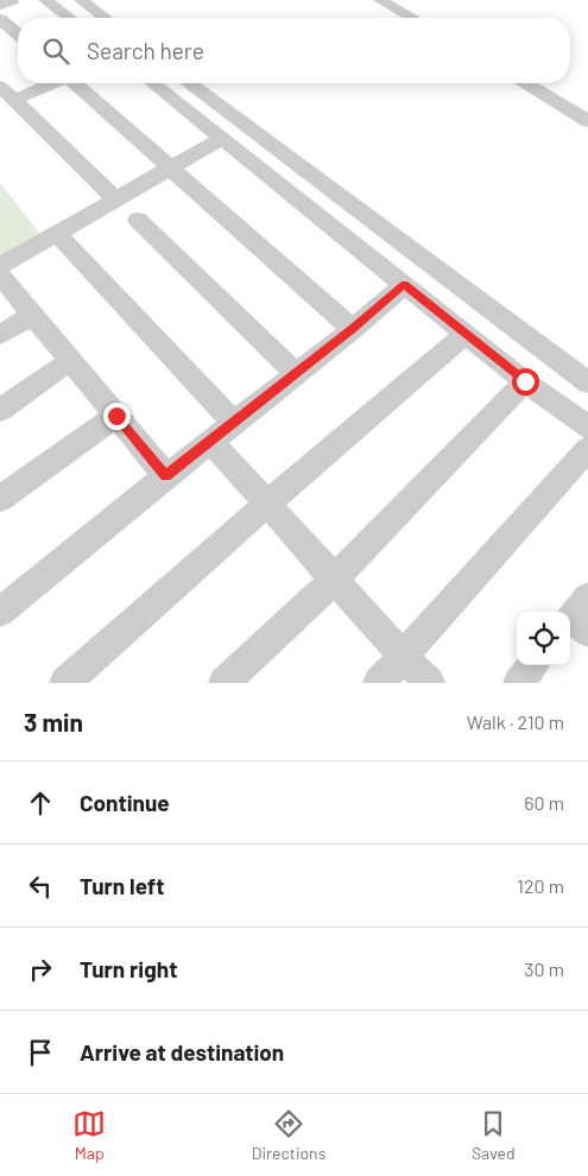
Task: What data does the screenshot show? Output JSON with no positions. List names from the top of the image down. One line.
{"page":{"search":"Search here","heading":["3 min","Walk · 210 m"],"list":[["Continue","60 m"],["Turn left","120 m"],["Turn right","30 m"],"Arrive at destination"],"nav":["Map","Directions","Saved"]}}
